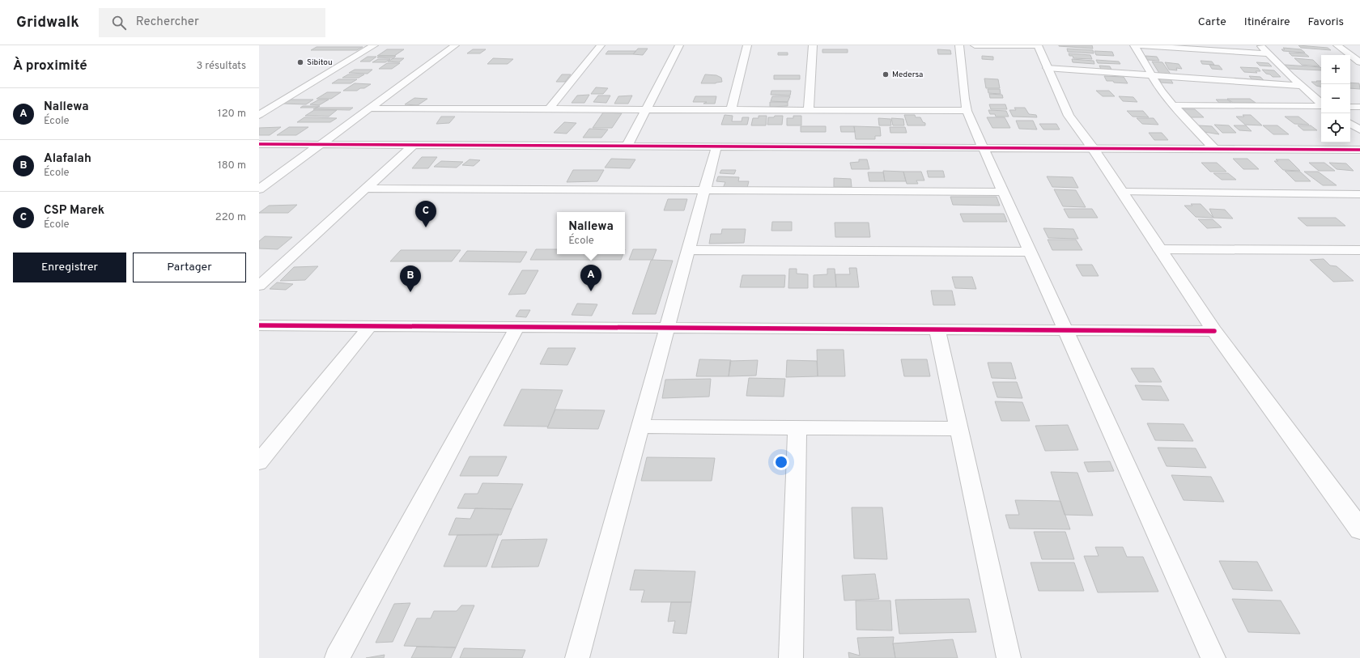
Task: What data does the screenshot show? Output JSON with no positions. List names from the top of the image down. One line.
{"places":["Sibitou","Medersa"],"page":{"header":"Gridwalk","search":"Rechercher","nav":["Carte","Itinéraire","Favoris"],"heading":["À proximité","3 résultats"],"map_buttons":["+","−"],"list":[{"mark":"A","name":"Nallewa","note":"École","value":"120 m"},{"mark":"B","name":"Alafalah","note":"École","value":"180 m"},{"mark":"C","name":"CSP Marek","note":"École","value":"220 m"}],"pins":["C","A","B"],"popup":["Nallewa","École"],"buttons":["Enregistrer","Partager"]}}
